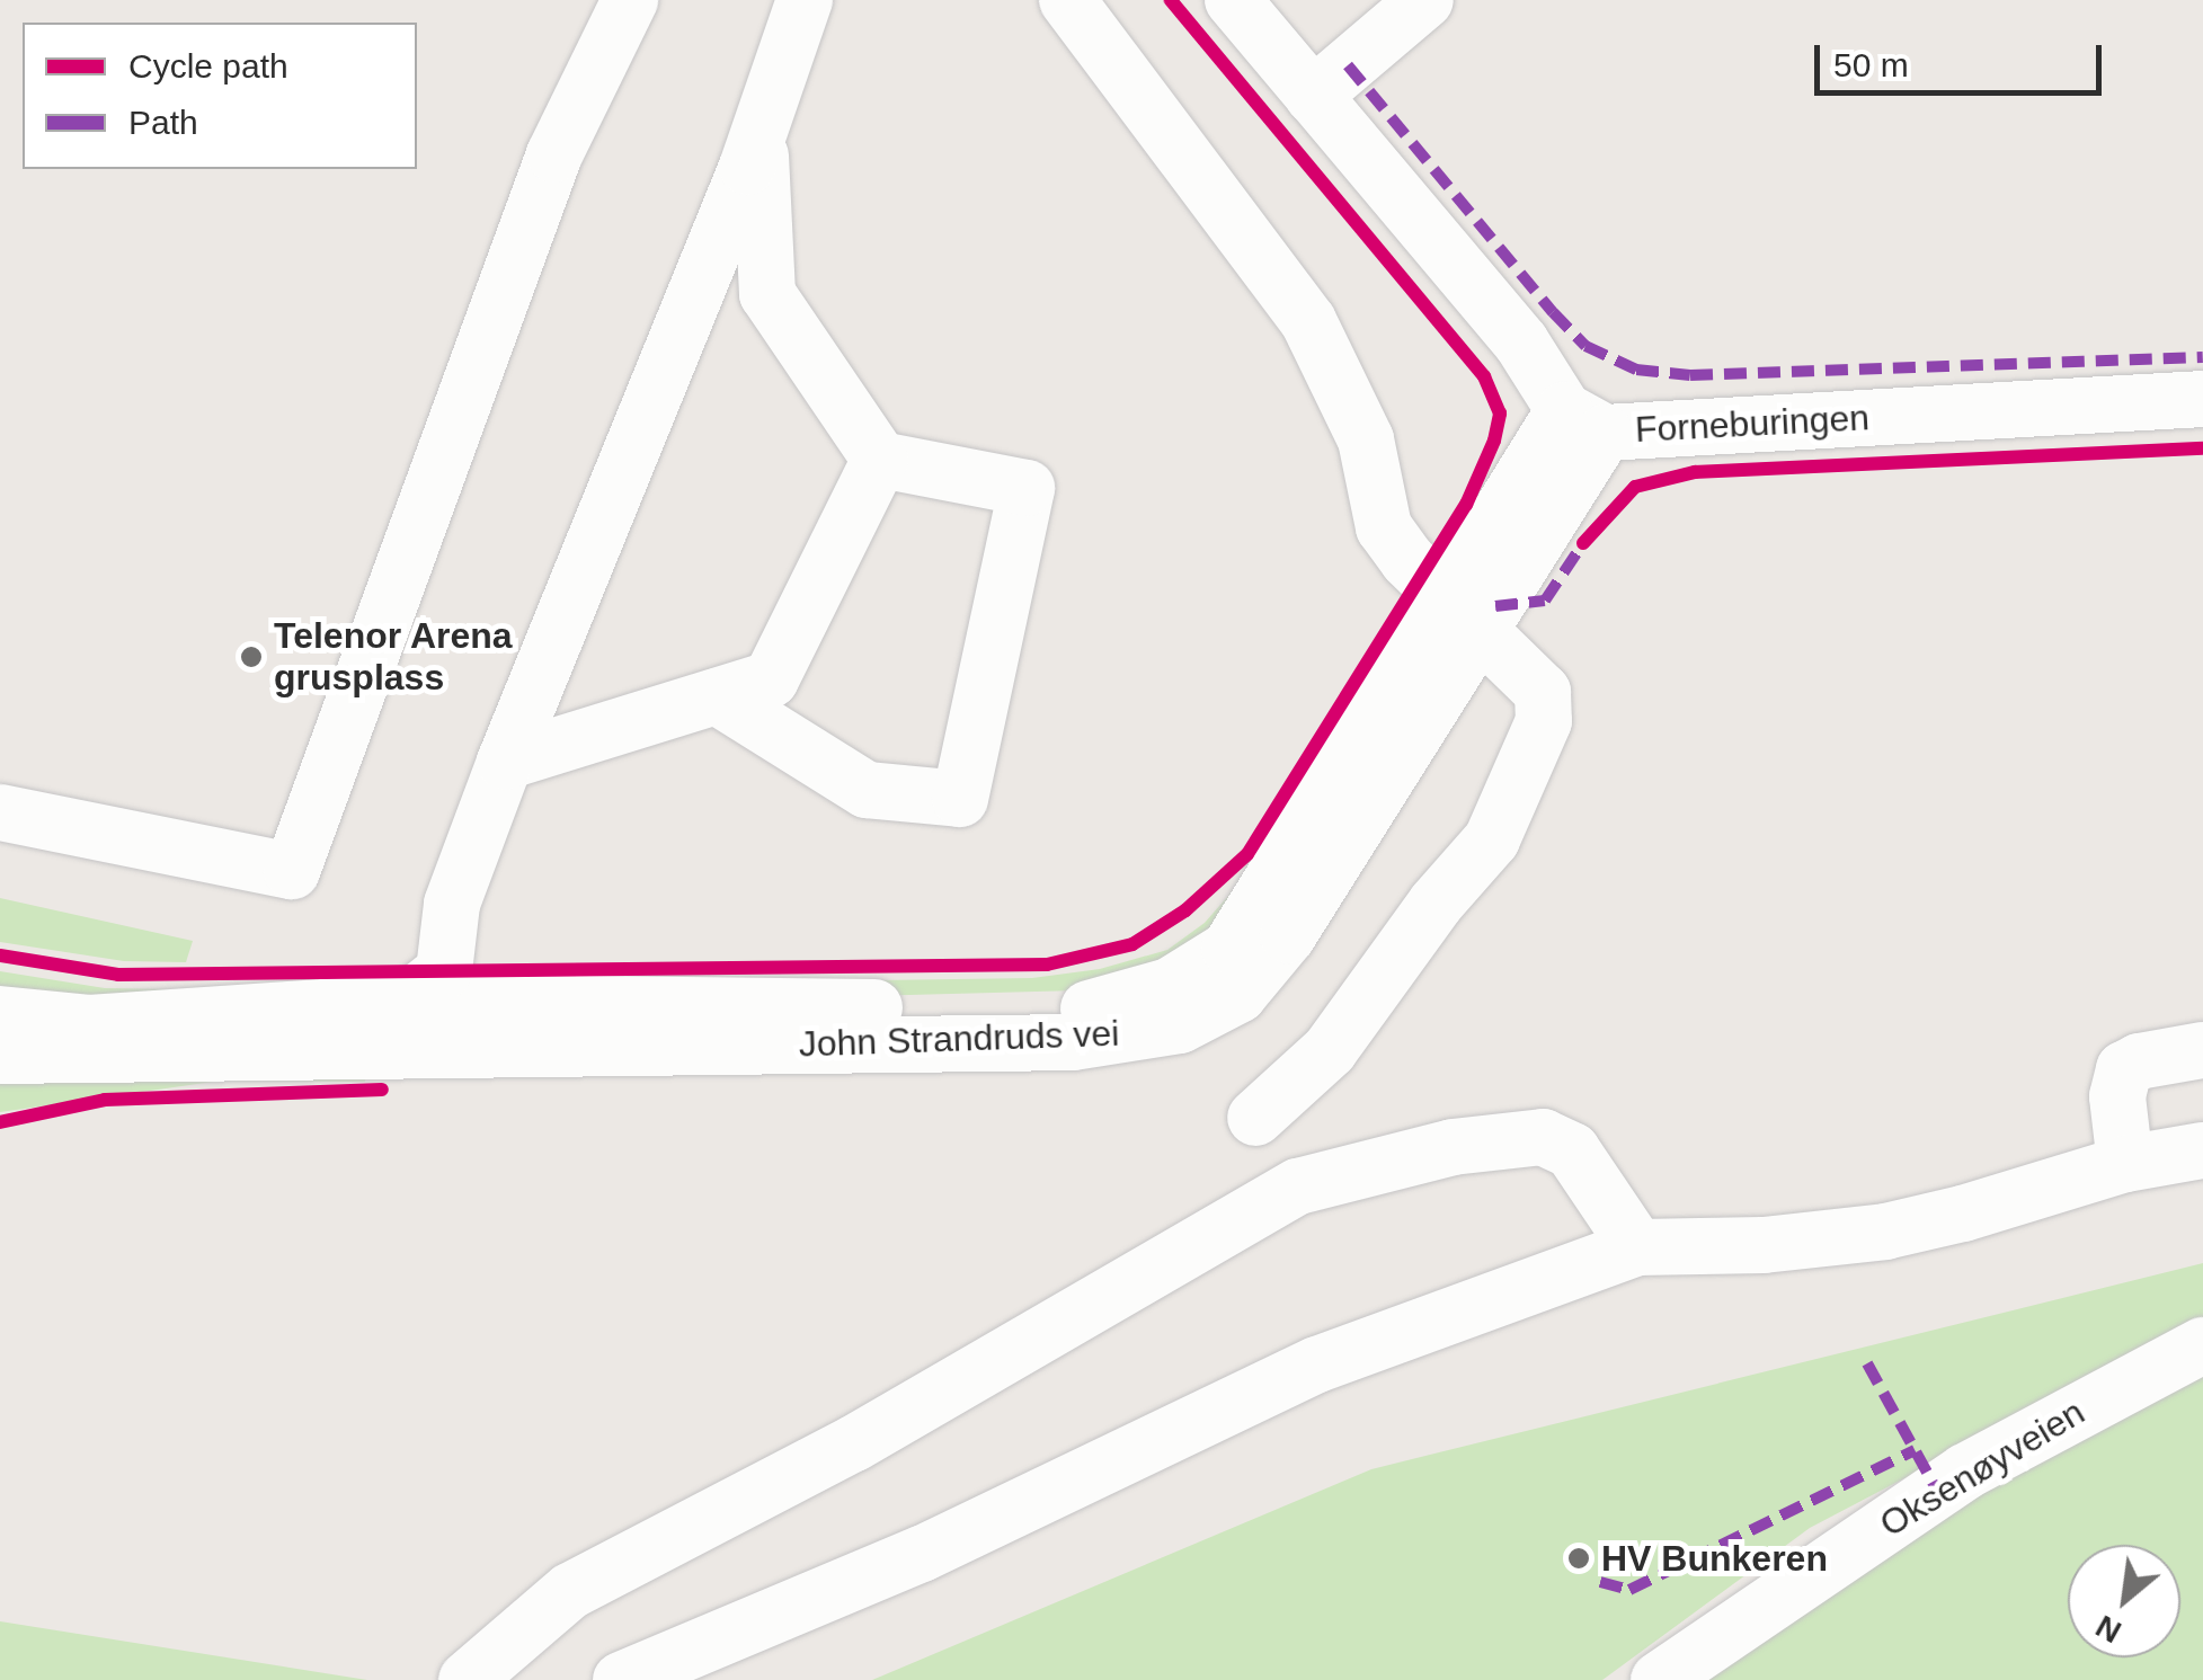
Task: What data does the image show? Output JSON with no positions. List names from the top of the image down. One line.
{"streets":{"street":["Forneburingen","John Strandruds vei","Oksenøyveien"]},"crossings":[["Forneburingen","John Strandruds vei"]],"places":["Telenor Arena grusplass","HV Bunkeren"],"legend":["Cycle path","Path"],"scale_bar":"50 m","north":"bottom left"}
